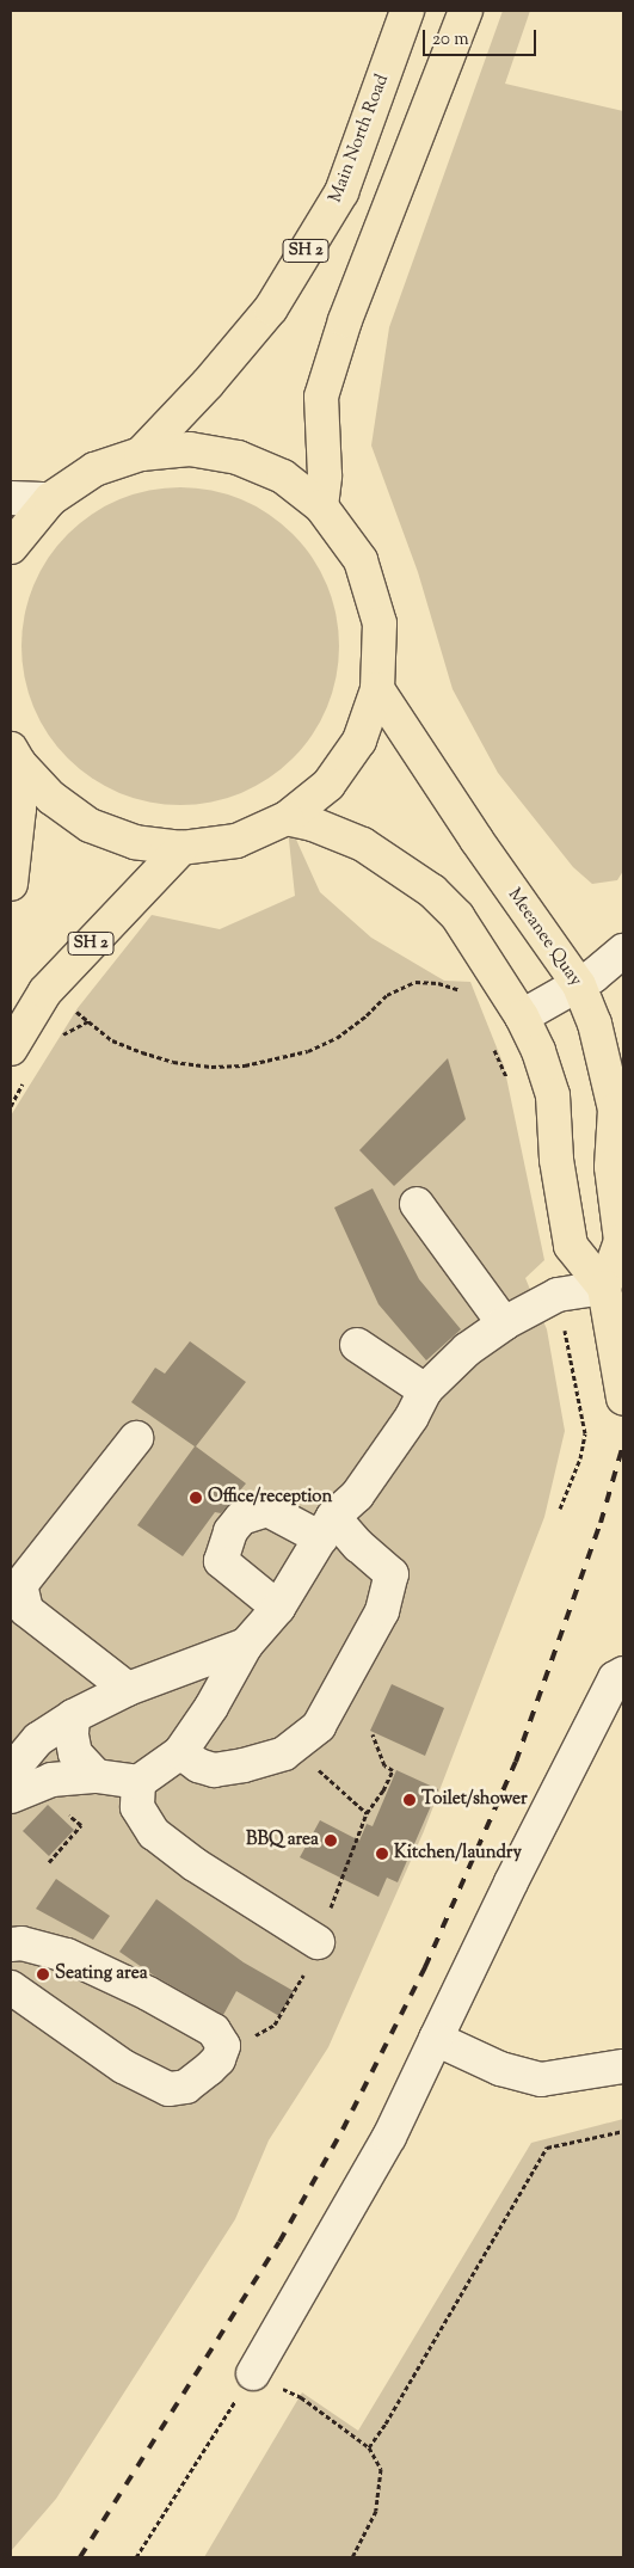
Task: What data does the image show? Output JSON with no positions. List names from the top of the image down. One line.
{"streets":{"main road":["Main North Road","SH 2","Meeanee Quay"]},"crossings":[["Main North Road","SH 2"],["SH 2","Meeanee Quay"]],"places":["Office/reception","Toilet/shower","BBQ area","Kitchen/laundry","Seating area"],"scale_bar":"20 m"}
